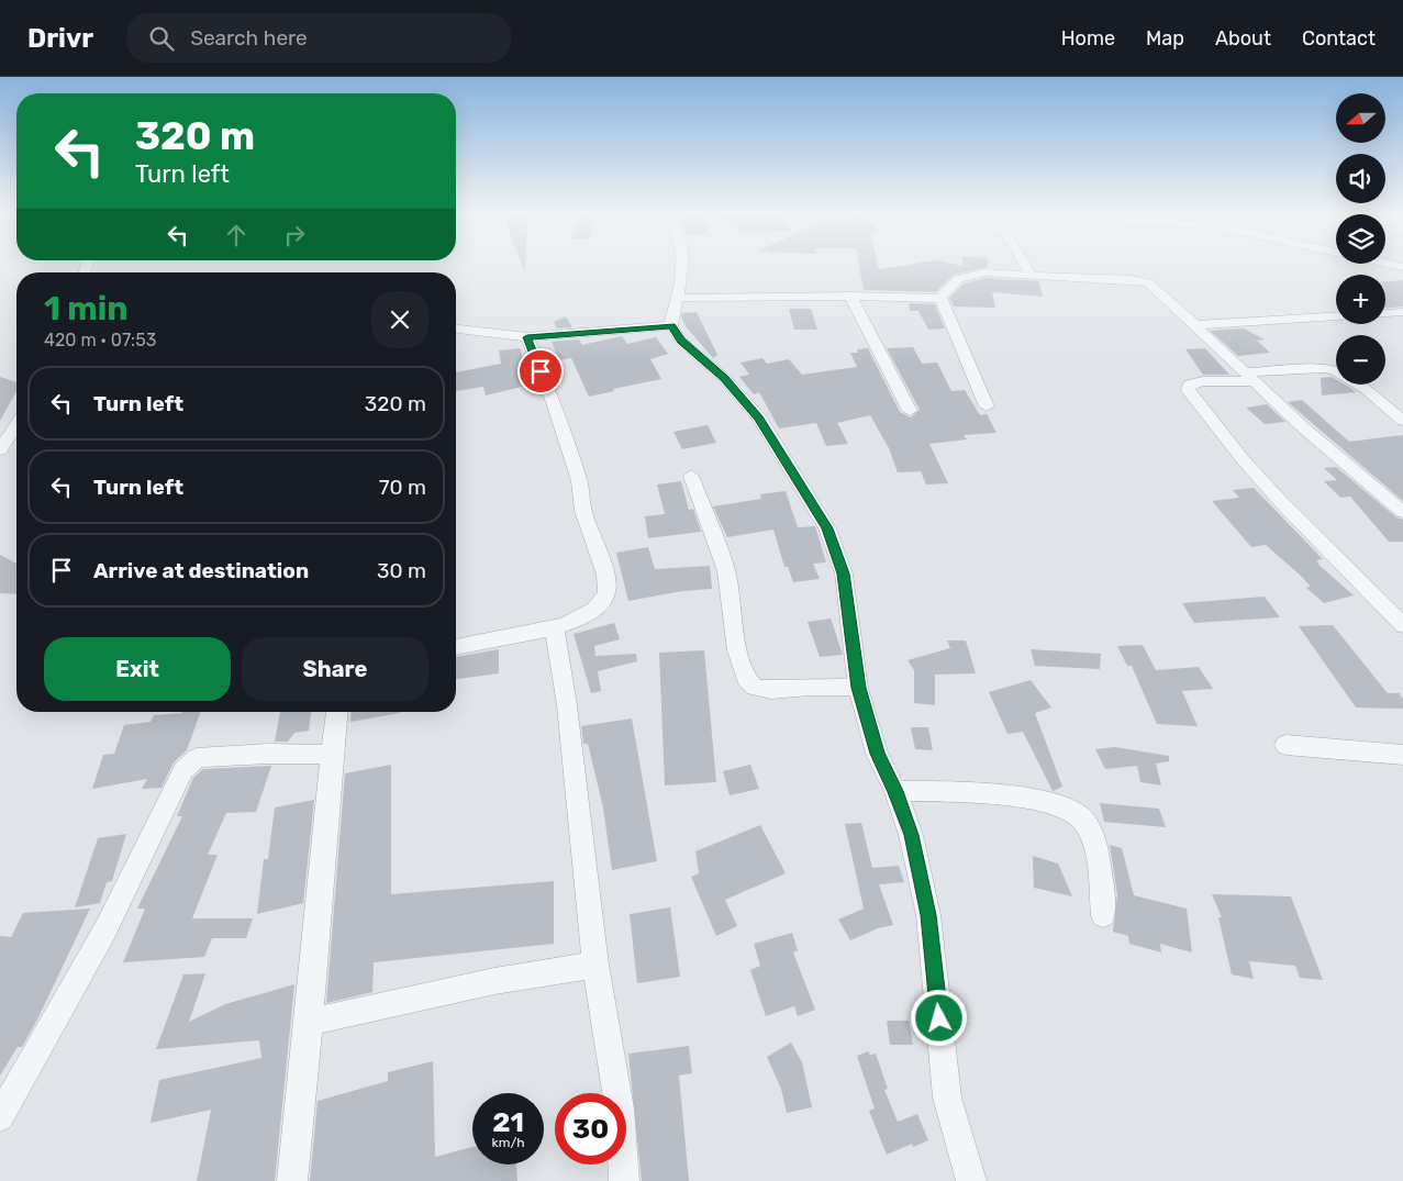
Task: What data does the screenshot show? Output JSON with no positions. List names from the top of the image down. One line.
{"north":"left","page":{"header":"Drivr","search":"Search here","nav":["Home","Map","About","Contact"],"map_buttons":["+","−"],"turn":["320 m","Turn left"],"heading":["1 min","420 m · 07:53"],"list":[{"name":"Turn left","value":"320 m"},{"name":"Turn left","value":"70 m"},{"name":"Arrive at destination","value":"30 m"}],"buttons":["Exit","Share"],"speed":"21 km/h","limit":"30"}}
